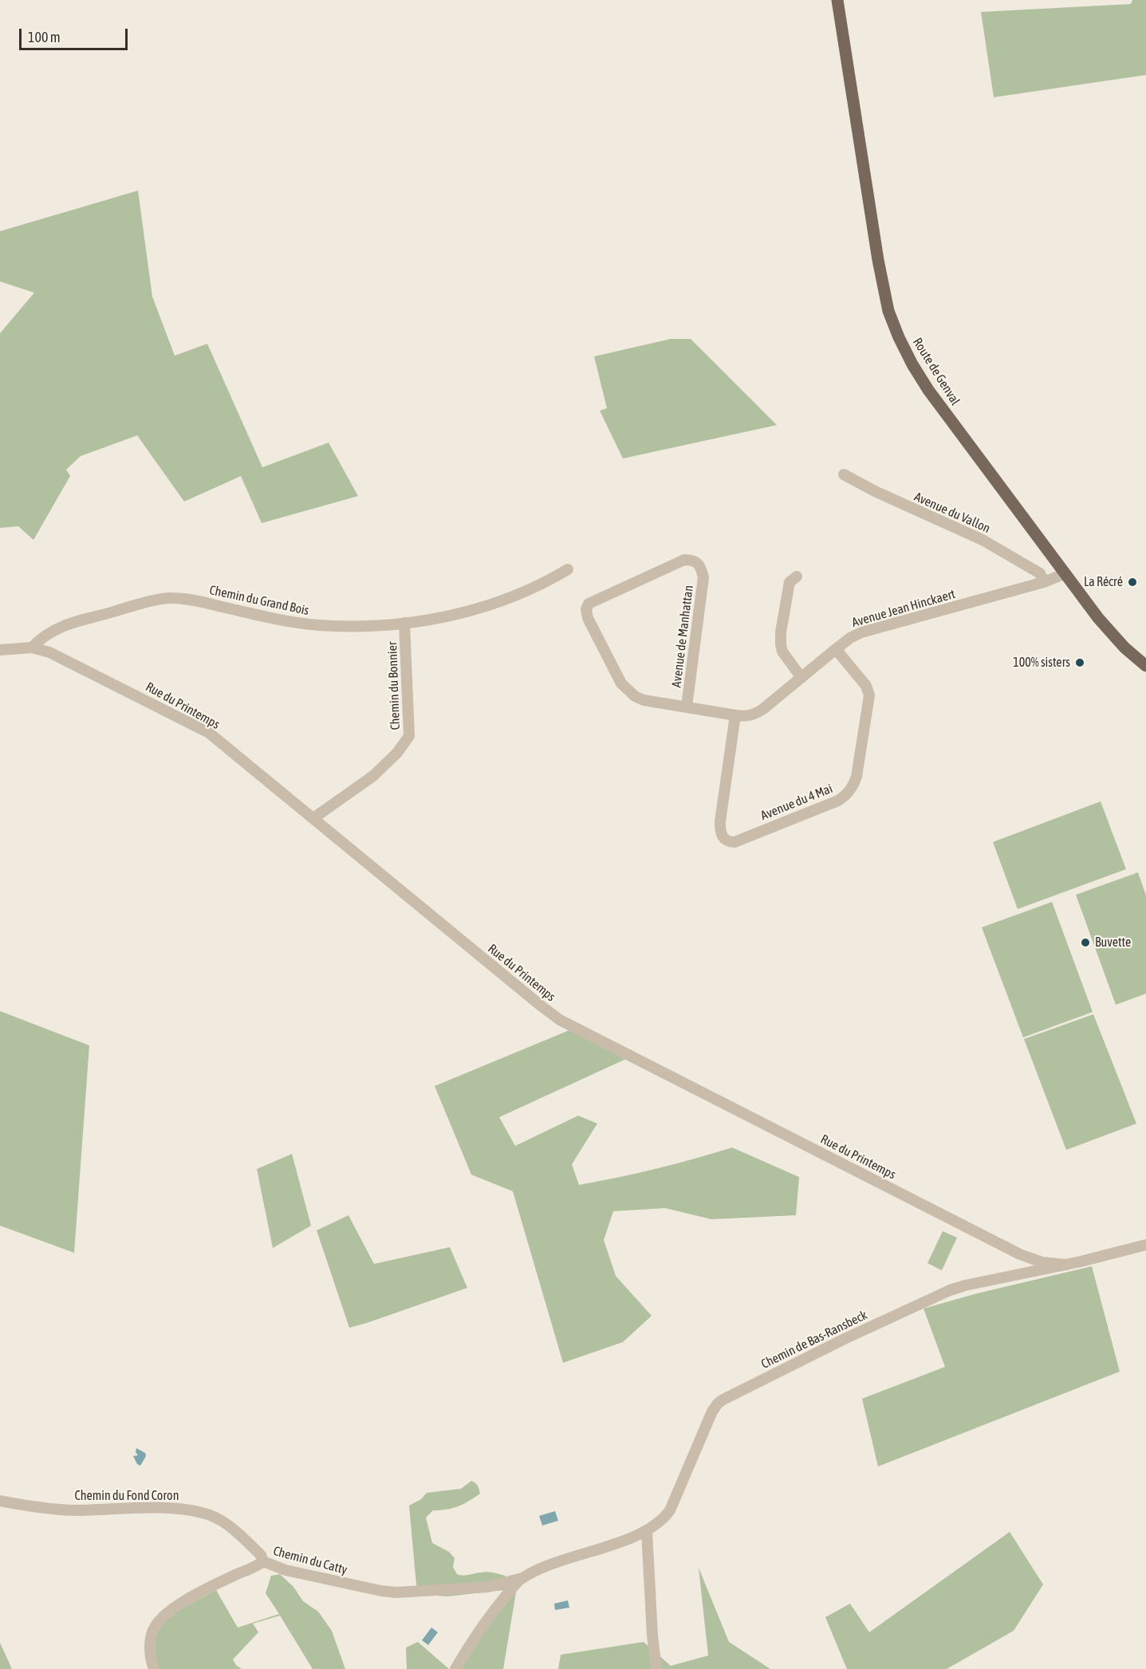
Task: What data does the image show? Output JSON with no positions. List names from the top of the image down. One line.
{"streets":{"main road":["Route de Genval"],"street":["Avenue du Vallon","Chemin du Grand Bois","Avenue Jean Hinckaert","Avenue de Manhattan","Chemin du Bonnier","Rue du Printemps","Avenue du 4 Mai","Chemin de Bas-Ransbeck","Chemin du Fond Coron","Chemin du Catty"]},"crossings":[["Route de Genval","Avenue Jean Hinckaert"],["Avenue du Vallon","Avenue Jean Hinckaert"],["Chemin du Grand Bois","Chemin du Bonnier"],["Chemin du Grand Bois","Rue du Printemps"],["Avenue Jean Hinckaert","Avenue de Manhattan"],["Avenue Jean Hinckaert","Avenue du 4 Mai"],["Chemin du Bonnier","Rue du Printemps"],["Rue du Printemps","Chemin de Bas-Ransbeck"],["Chemin de Bas-Ransbeck","Chemin du Catty"],["Chemin du Fond Coron","Chemin du Catty"]],"places":["La Récré","100% sisters","Buvette"],"scale_bar":"100 m"}
